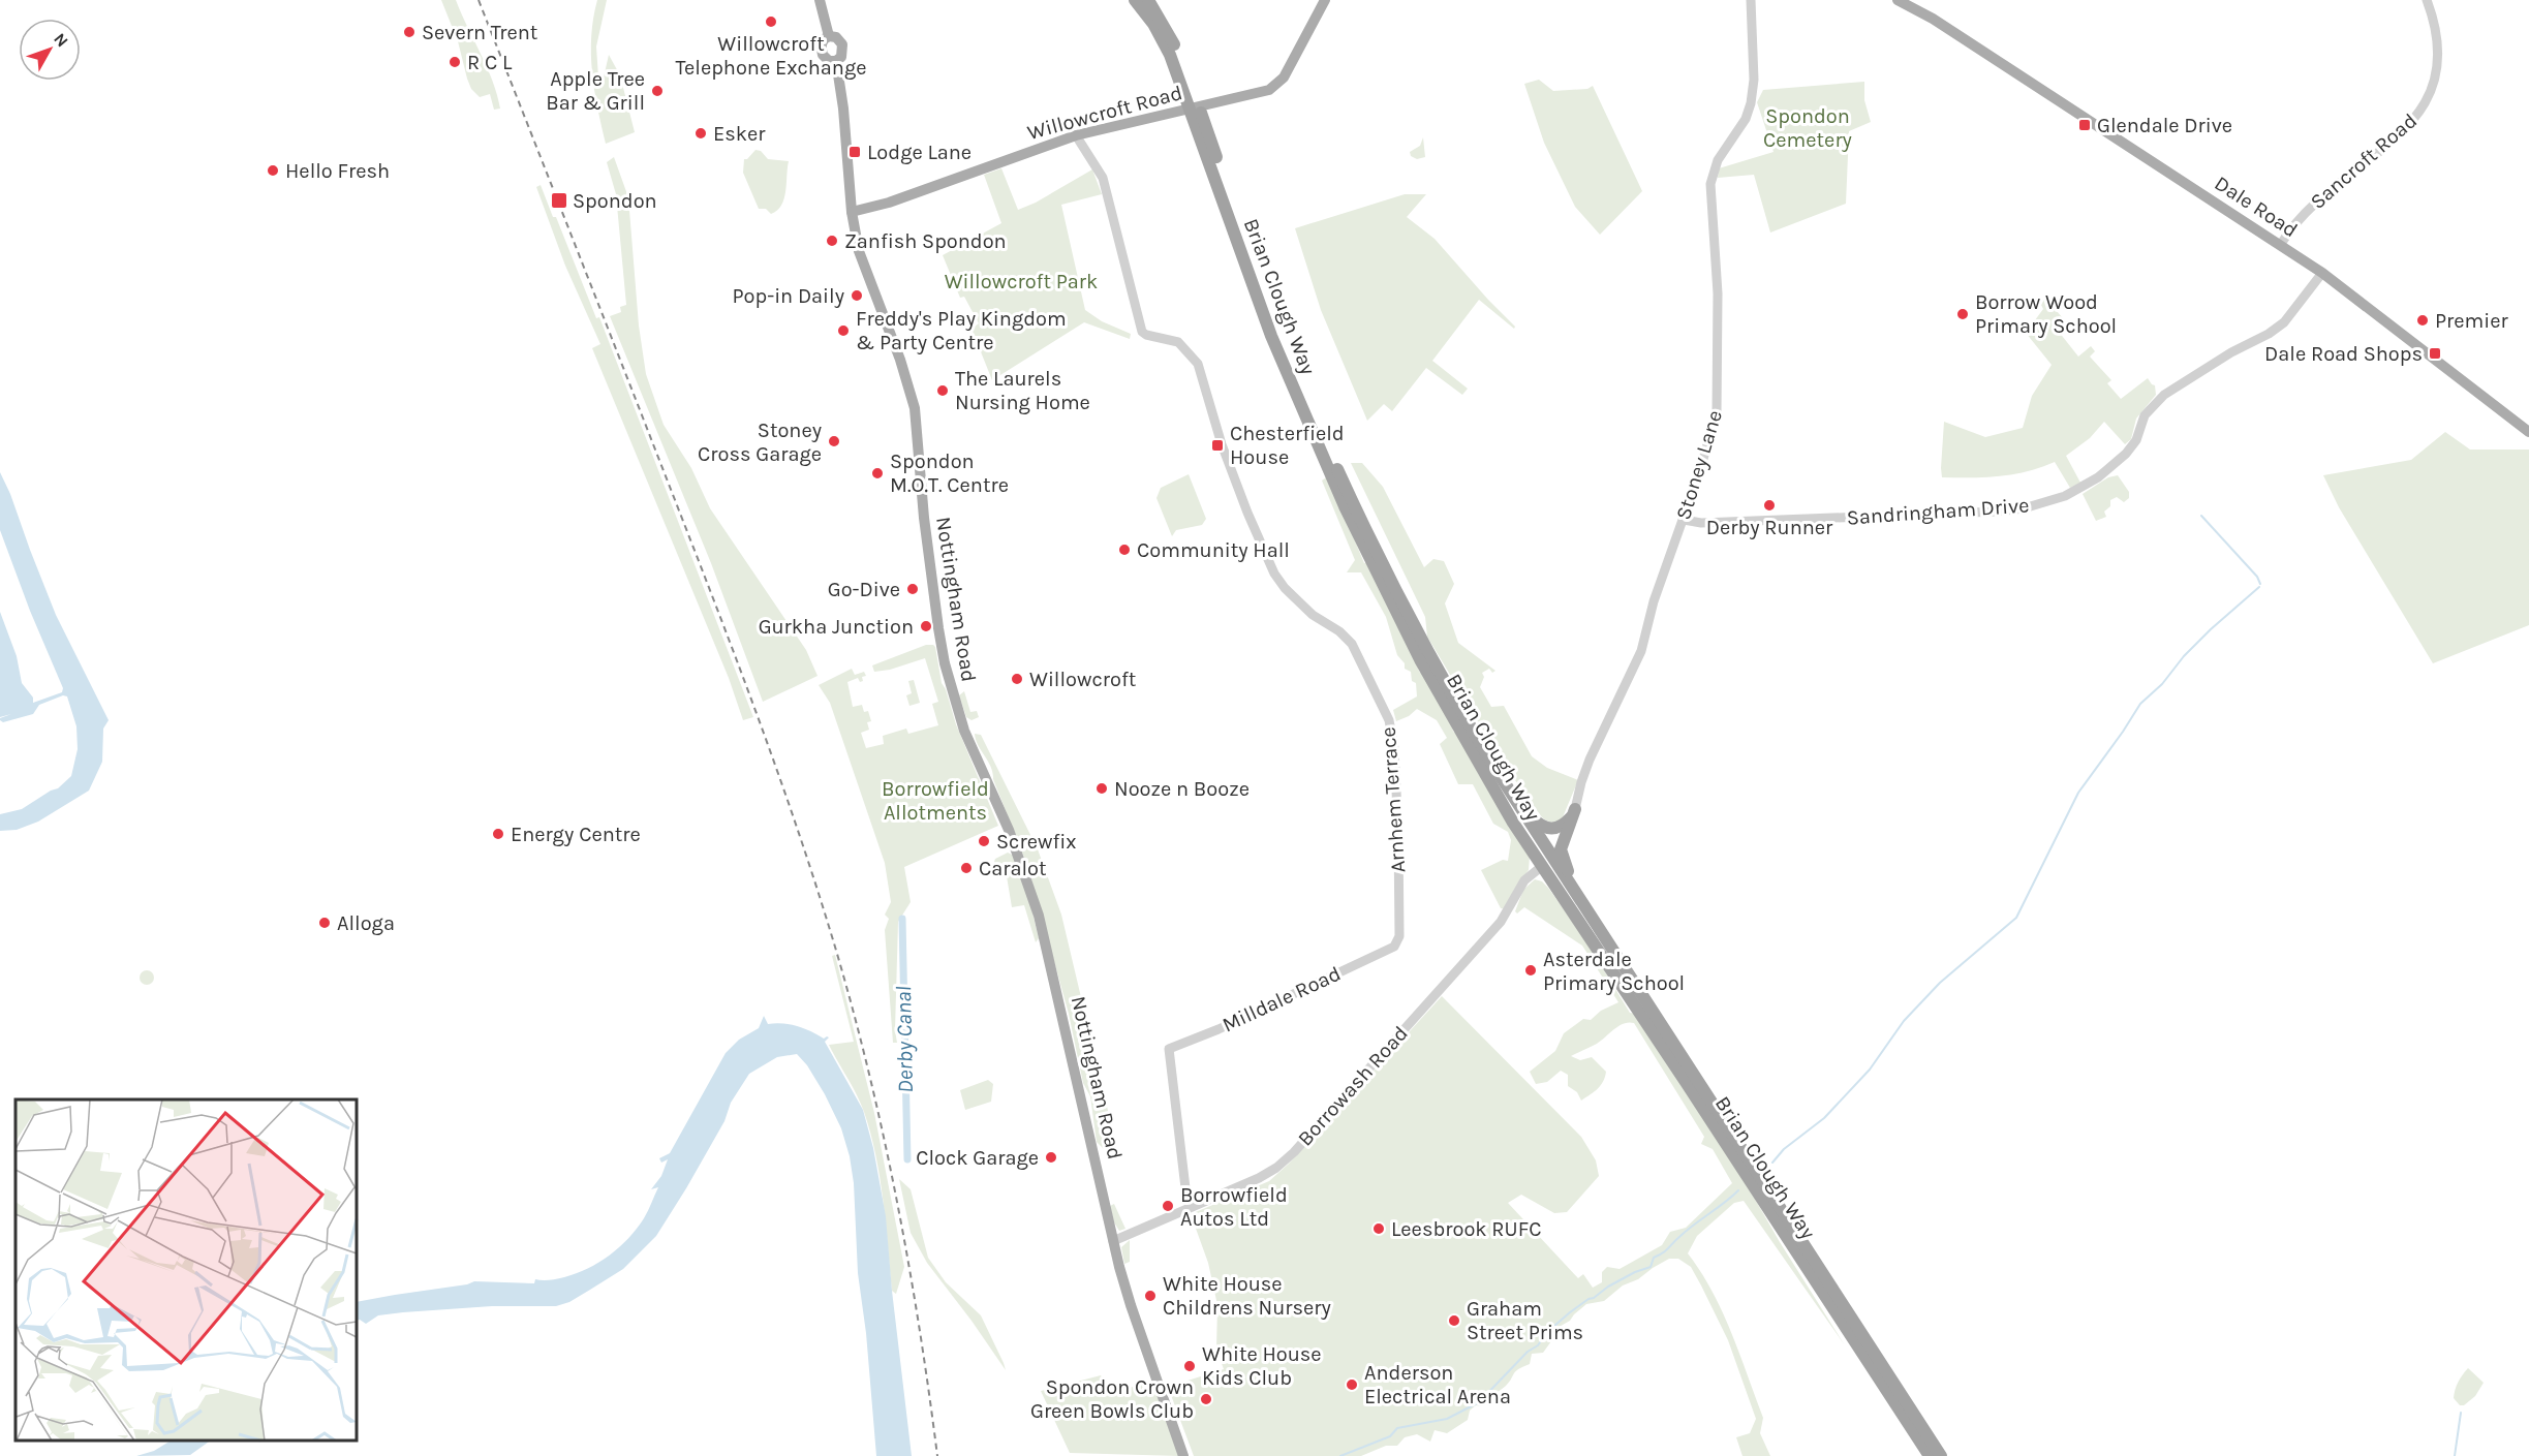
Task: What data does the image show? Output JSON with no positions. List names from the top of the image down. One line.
{"streets":{"highway":["Brian Clough Way"],"main road":["Willowcroft Road","Dale Road","Nottingham Road"],"street":["Sancroft Road","Stoney Lane","Sandringham Drive","Arnhem Terrace","Milldale Road","Borrowash Road"]},"crossings":[["Willowcroft Road","Nottingham Road"],["Willowcroft Road","Arnhem Terrace"],["Sancroft Road","Dale Road"],["Dale Road","Sandringham Drive"],["Brian Clough Way","Borrowash Road"],["Stoney Lane","Sandringham Drive"],["Nottingham Road","Borrowash Road"],["Arnhem Terrace","Milldale Road"],["Milldale Road","Borrowash Road"]],"water":["Derby Canal"],"parks":["Spondon Cemetery","Willowcroft Park","Borrowfield Allotments"],"places":{"other":["Willowcroft Telephone Exchange","Severn Trent","R C L","Apple Tree Bar & Grill","Esker","Hello Fresh","Zanfish Spondon","Pop-in Daily","Borrow Wood Primary School","Premier","Freddy's Play Kingdom & Party Centre","The Laurels Nursing Home","Stoney Cross Garage","Spondon M.O.T. Centre","Derby Runner","Community Hall","Go-Dive","Gurkha Junction","Willowcroft","Nooze n Booze","Energy Centre","Screwfix","Caralot","Alloga","Asterdale Primary School","Clock Garage","Borrowfield Autos Ltd","Leesbrook RUFC","White House Childrens Nursery","Graham Street Prims","White House Kids Club","Anderson Electrical Arena","Spondon Crown Green Bowls Club"],"transit":["Glendale Drive","Lodge Lane","Spondon","Dale Road Shops","Chesterfield House"]},"north":"top right"}
